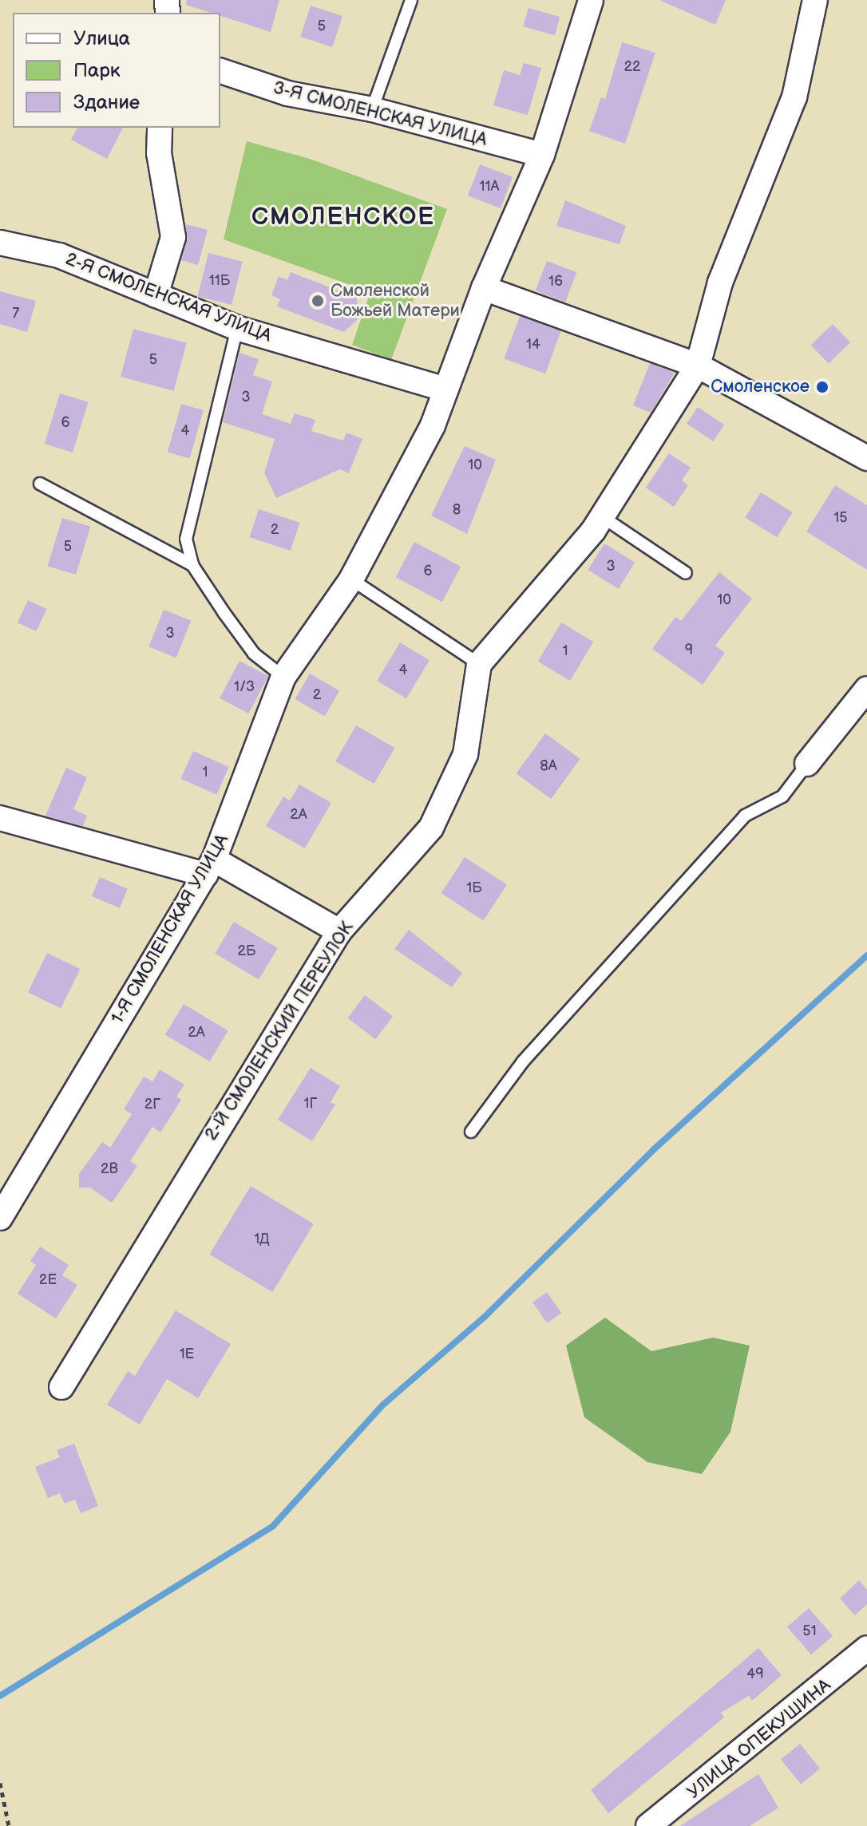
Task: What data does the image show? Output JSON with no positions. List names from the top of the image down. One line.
{"streets":{"street":["3-Я СМОЛЕНСКАЯ УЛИЦА","2-Я СМОЛЕНСКАЯ УЛИЦА","1-Я СМОЛЕНСКАЯ УЛИЦА","2-Й СМОЛЕНСКИЙ ПЕРЕУЛОК","УЛИЦА ОПЕКУШИНА"]},"crossings":[["3-Я СМОЛЕНСКАЯ УЛИЦА","1-Я СМОЛЕНСКАЯ УЛИЦА"],["2-Я СМОЛЕНСКАЯ УЛИЦА","1-Я СМОЛЕНСКАЯ УЛИЦА"]],"districts":["СМОЛЕНСКОЕ"],"places":["Смоленской Божьей Матери","Смоленское"],"house_numbers":["5","22","11А","11Б","16","7","14","5","3","6","4","10","8","15","2","5","3","6","10","3","9","1","4","1/3","2","8А","1","2А","1Б","2Б","2А","1Г","2Г","2В","1Д","2Е","1Е","51","49"],"legend":["Улица","Парк","Здание"]}
